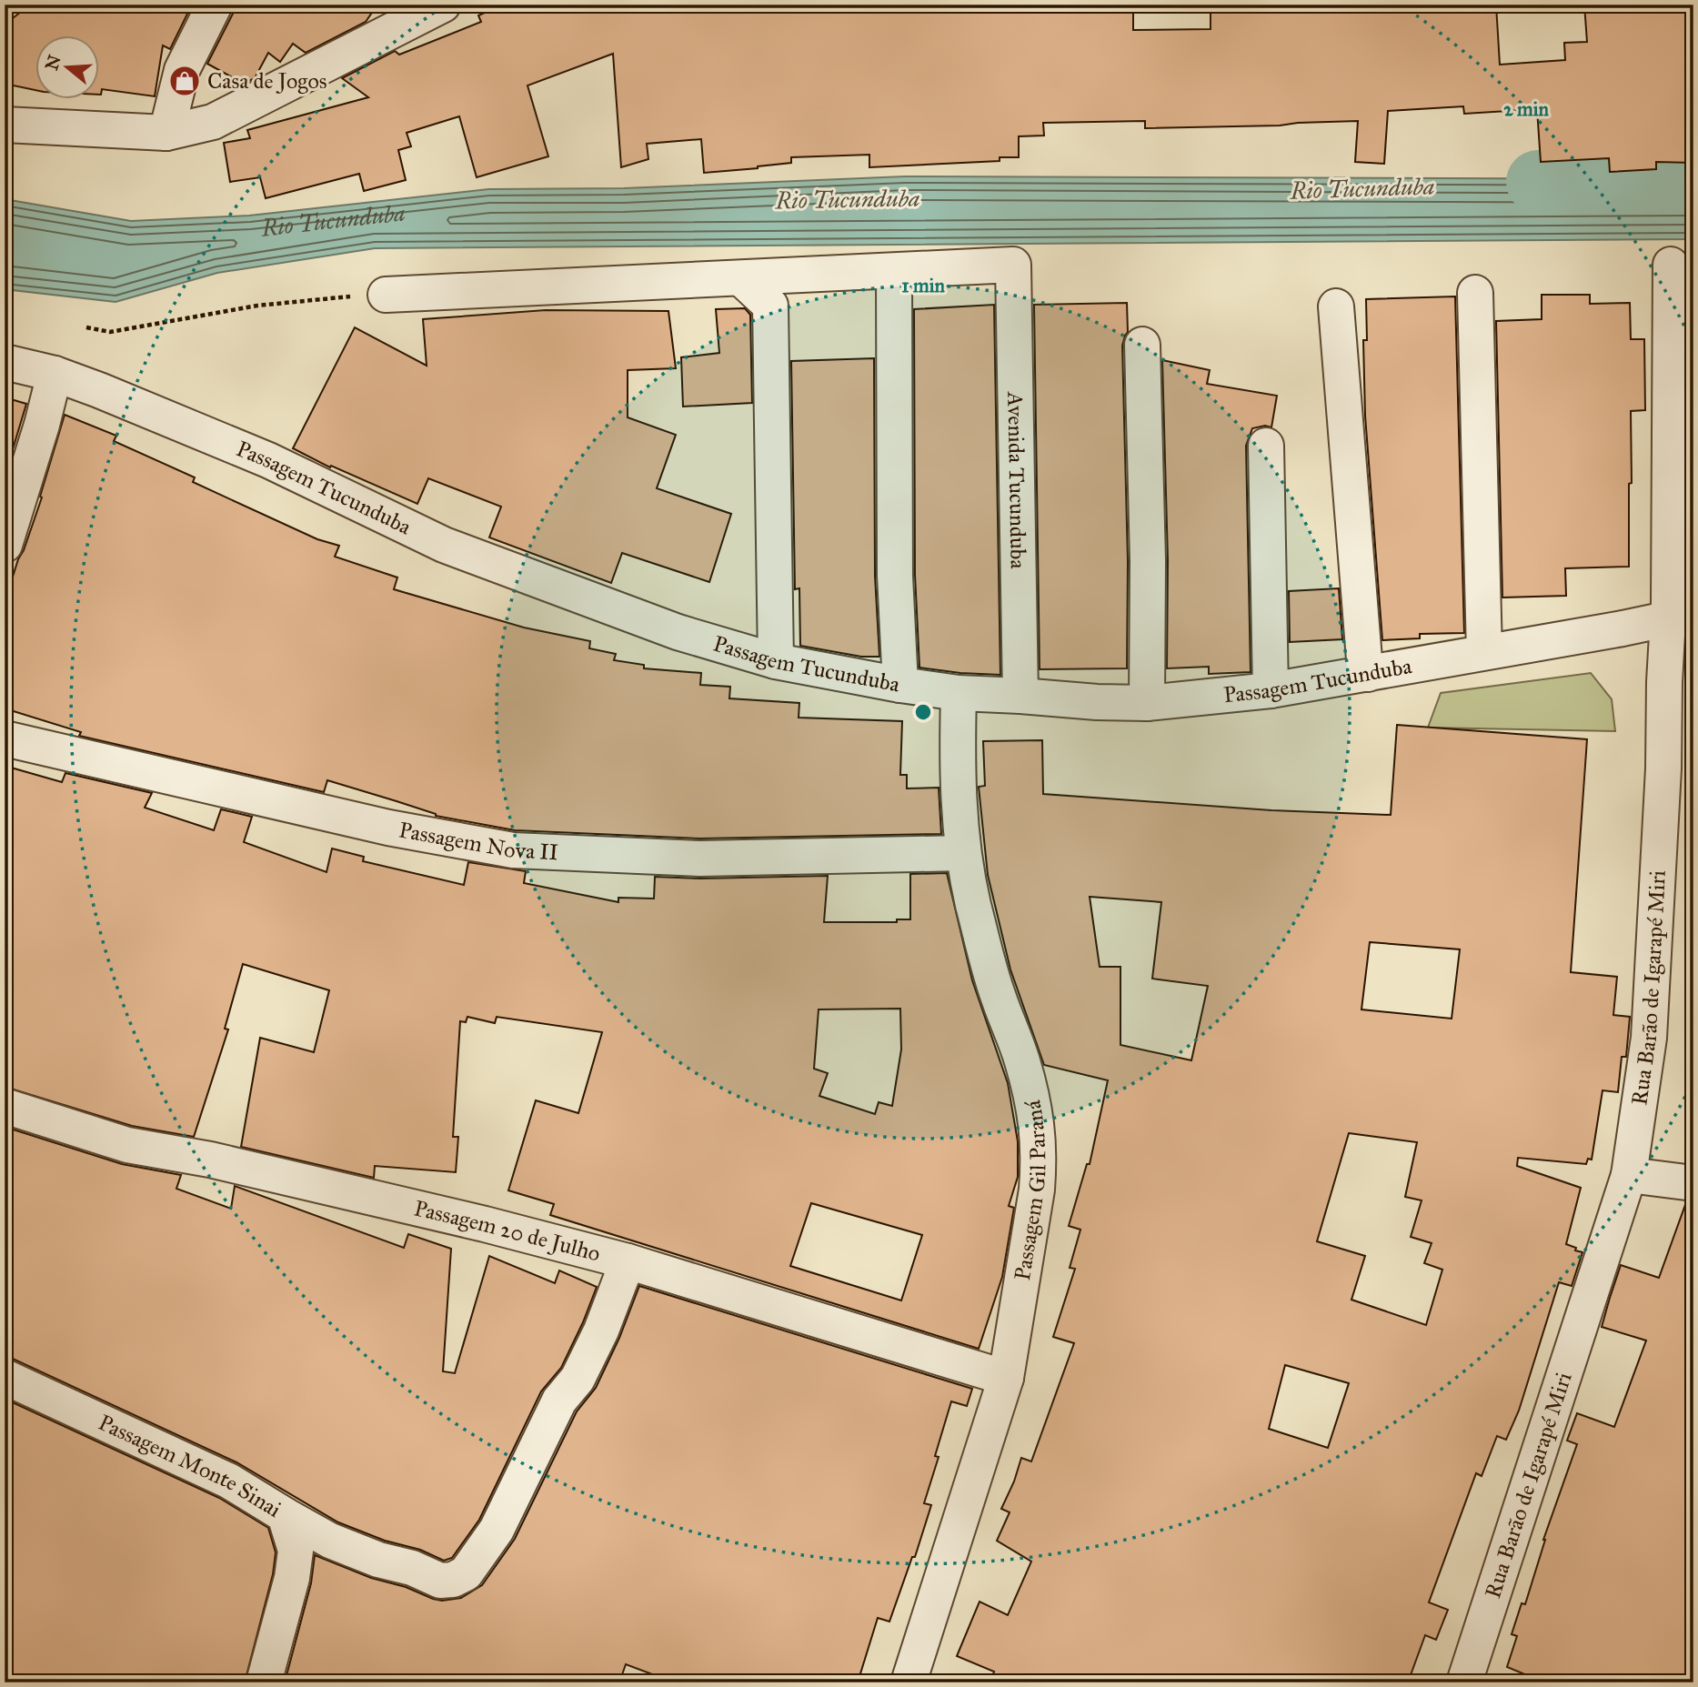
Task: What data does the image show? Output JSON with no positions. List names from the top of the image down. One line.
{"streets":{"street":["Avenida Tucunduba","Passagem Tucunduba","Passagem Nova II","Rua Barão de Igarapé Miri","Passagem Gil Paraná","Passagem 20 de Julho","Passagem Monte Sinai"]},"crossings":[["Avenida Tucunduba","Passagem Tucunduba"],["Passagem Tucunduba","Rua Barão de Igarapé Miri"],["Passagem Tucunduba","Passagem Gil Paraná"],["Passagem Nova II","Passagem Gil Paraná"],["Passagem Gil Paraná","Passagem 20 de Julho"]],"water":["Rio Tucunduba"],"places":{"shop":["Casa de Jogos"]},"north":"left","rings":["2 min","1 min"]}
